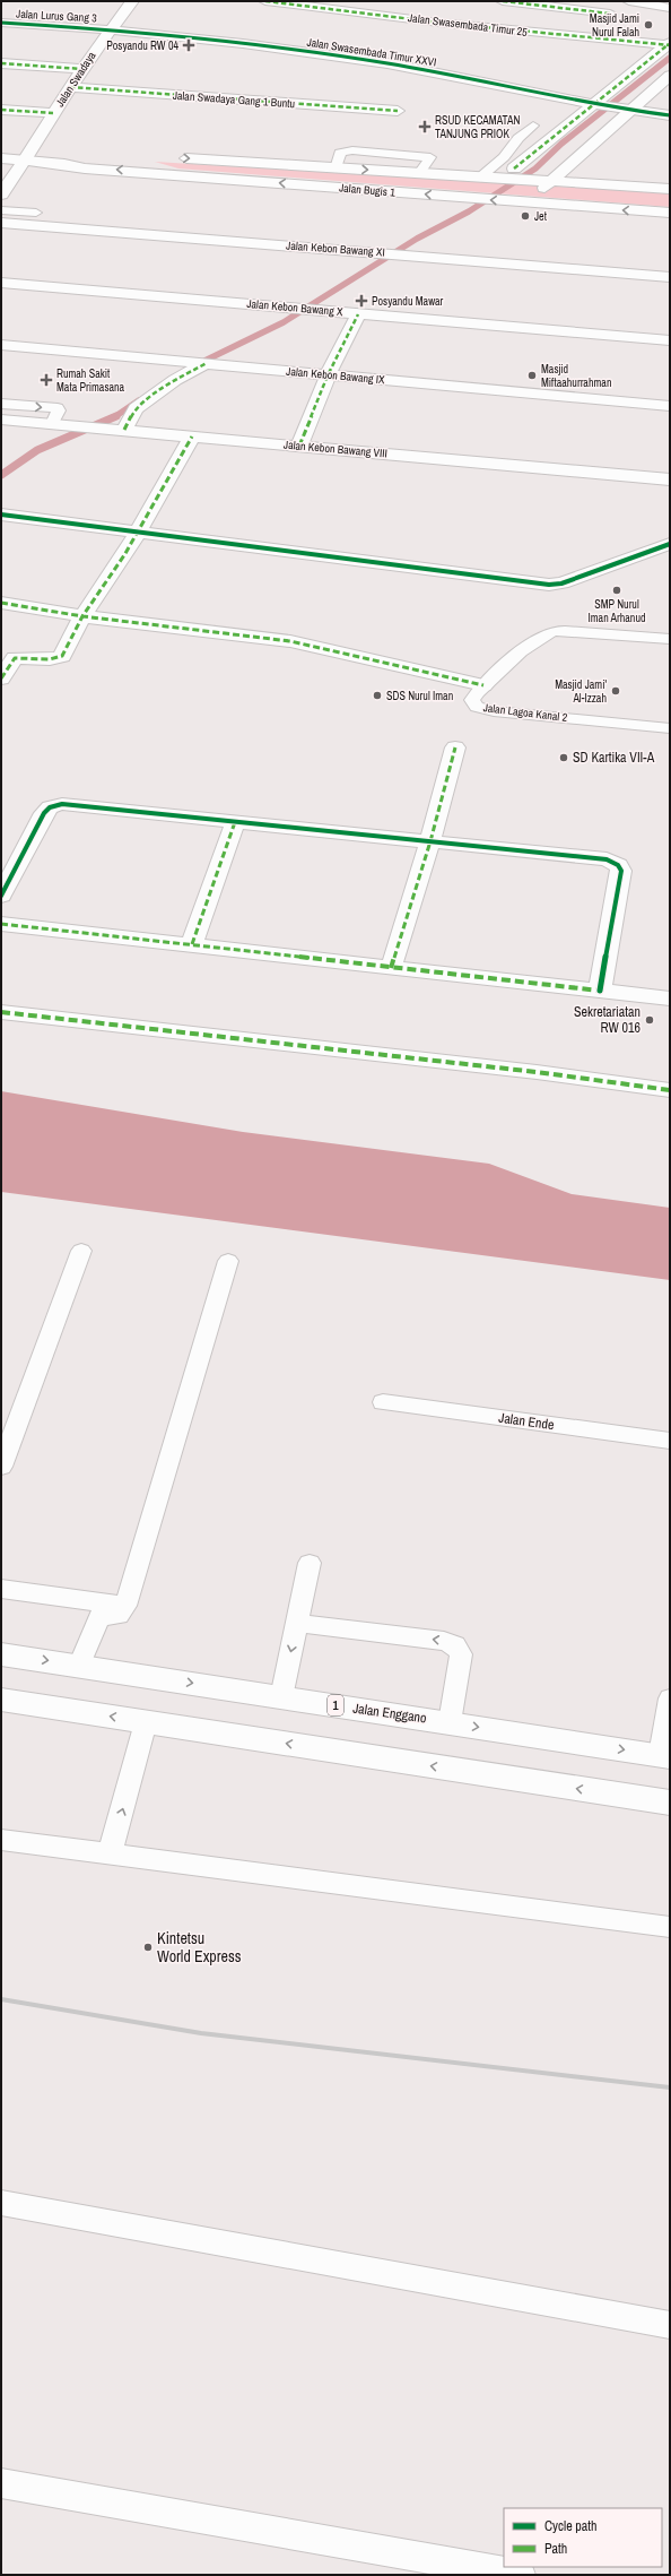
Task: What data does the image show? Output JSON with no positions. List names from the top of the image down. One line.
{"streets":{"main road":["Jalan Lurus Gang 3","Jalan Swasembada Timur 25","Jalan Swasembada Timur XXVI","Jalan Swadaya","Jalan Swadaya Gang 1 Buntu","Jalan Bugis 1","Jalan Kebon Bawang XI","Jalan Kebon Bawang X","Jalan Kebon Bawang IX","Jalan Kebon Bawang VIII","1","Jalan Enggano"],"lane":["Jalan Lagoa Kanal 2","Jalan Ende"]},"crossings":[["Jalan Lurus Gang 3","Jalan Swasembada Timur XXVI"],["Jalan Lurus Gang 3","Jalan Swadaya"],["Jalan Swasembada Timur XXVI","Jalan Swadaya"],["Jalan Swadaya","Jalan Swadaya Gang 1 Buntu"],["Jalan Swadaya","Jalan Bugis 1"]],"places":{"other":["Masjid Jami Nurul Falah","Jet","Masjid Miftaahurrahman","SMP Nurul Iman Arhanud","Masjid Jami' Al-Izzah","SDS Nurul Iman","SD Kartika VII-A","Sekretariatan RW 016","Kintetsu World Express"],"health":["Posyandu RW 04","RSUD KECAMATAN TANJUNG PRIOK","Posyandu Mawar","Rumah Sakit Mata Primasana"]},"legend":["Cycle path","Path"]}
